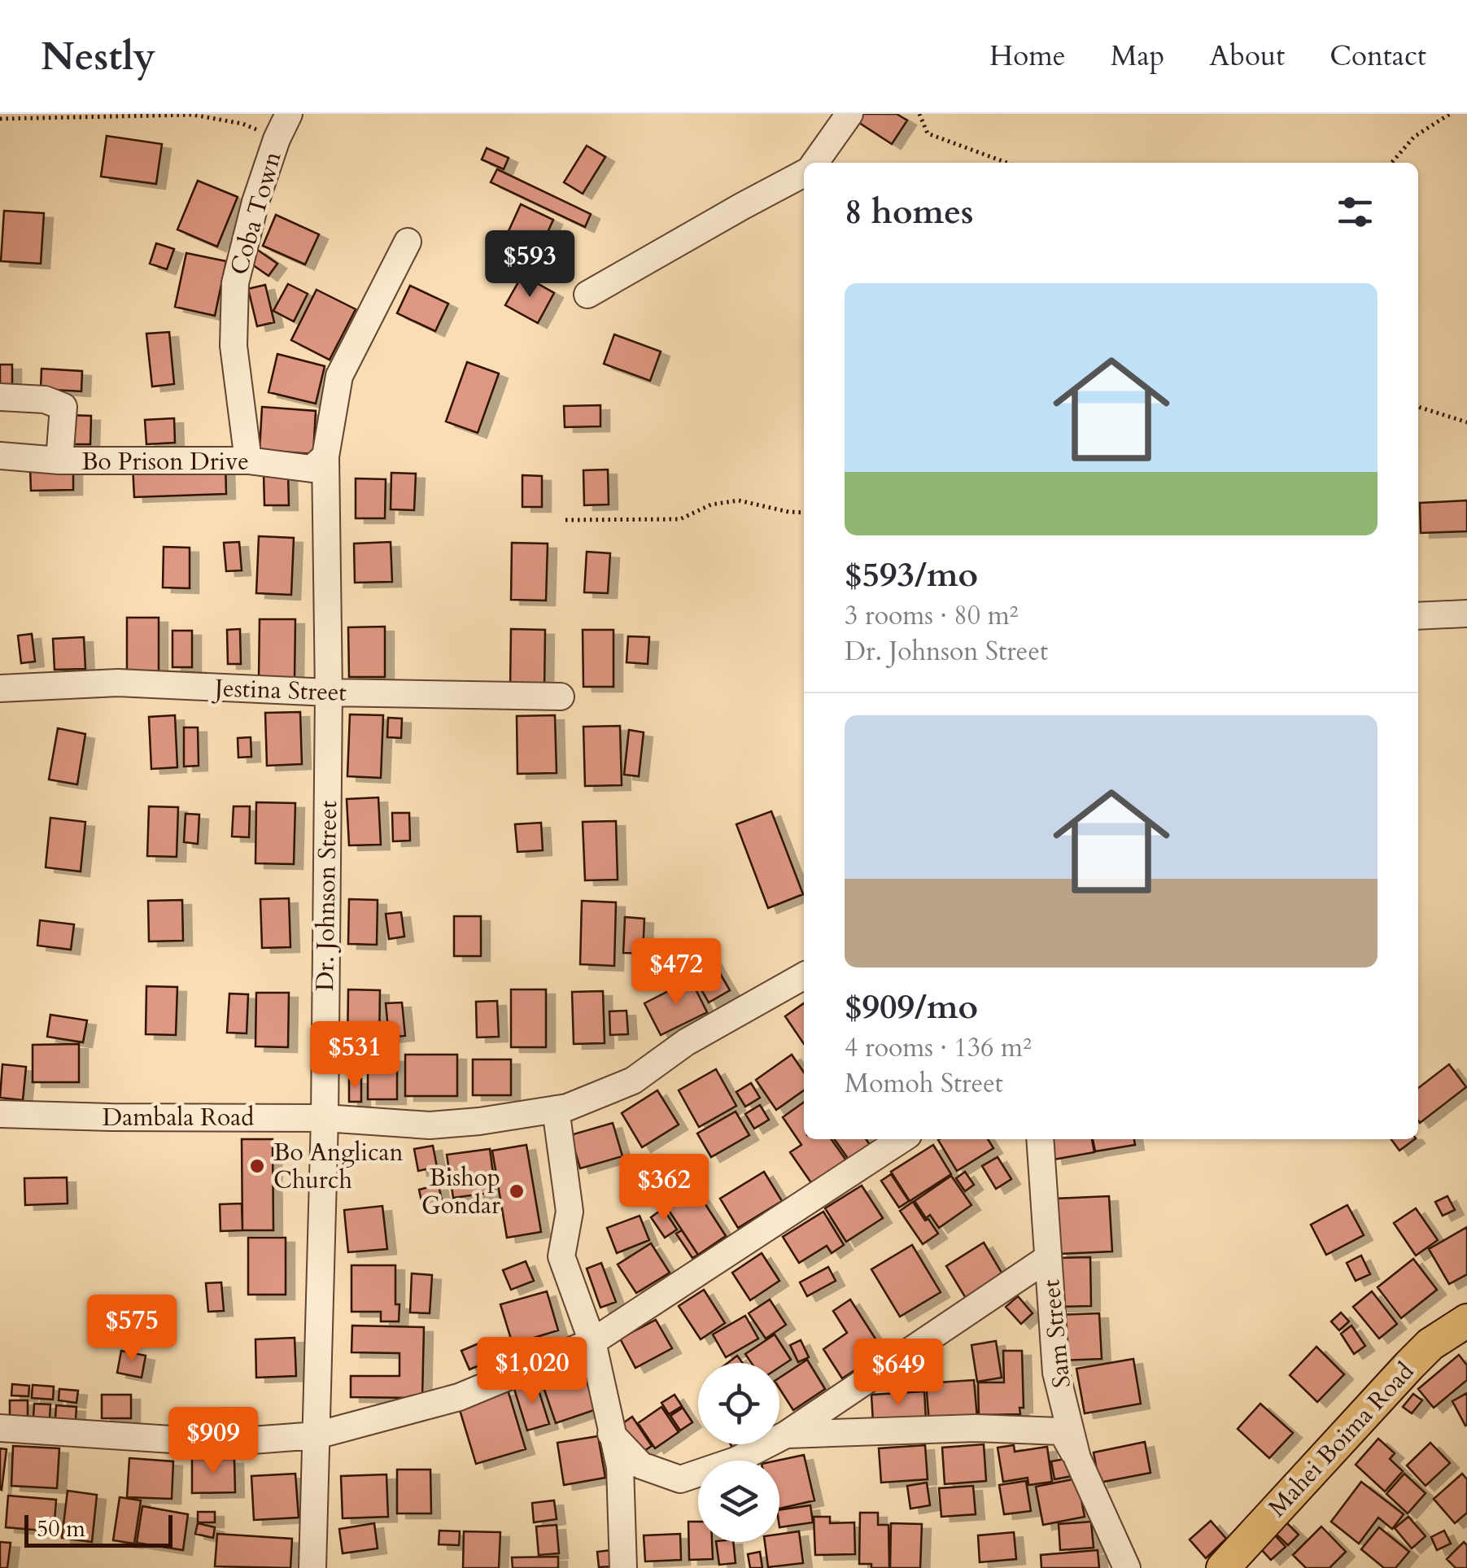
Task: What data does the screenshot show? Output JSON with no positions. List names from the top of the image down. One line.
{"streets":{"main road":["Mahei Boima Road"],"street":["Coba Town","Bo Prison Drive","Jestina Street","Dr. Johnson Street","Dambala Road","Sam Street"]},"crossings":[["Coba Town","Bo Prison Drive"],["Bo Prison Drive","Dr. Johnson Street"],["Jestina Street","Dr. Johnson Street"],["Dr. Johnson Street","Dambala Road"]],"places":["Bo Anglican Church","Bishop Gondar"],"scale_bar":"50 m","page":{"header":"Nestly","nav":["Home","Map","About","Contact"],"heading":"8 homes","price":["$593","$472","$531","$362","$575","$1,020","$649","$909"],"list":[{"name":"$593/mo","note":"3 rooms · 80 m² · Dr. Johnson Street"},{"name":"$909/mo","note":"4 rooms · 136 m² · Momoh Street"}],"scale":"50 m"}}
